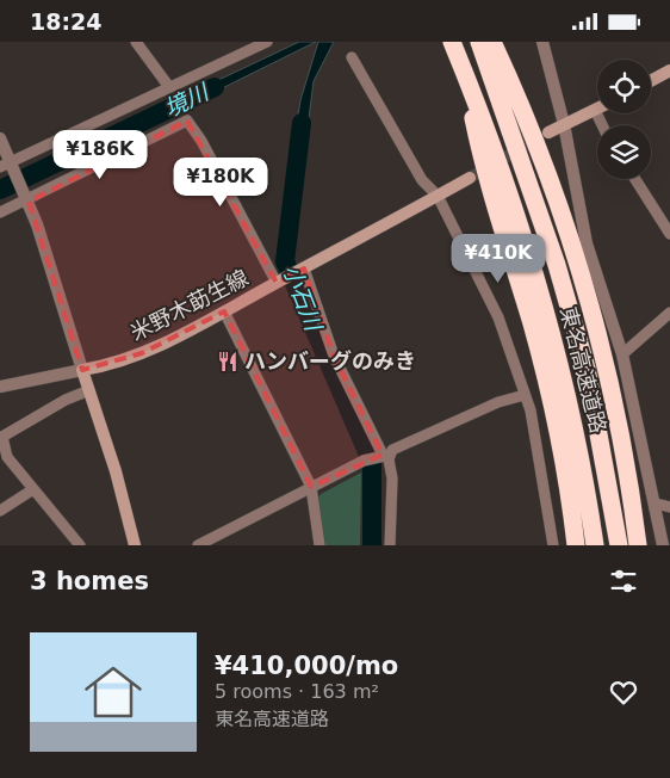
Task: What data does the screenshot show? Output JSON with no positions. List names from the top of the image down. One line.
{"streets":{"highway":["東名高速道路"],"main road":["米野木莇生線"]},"water":["境川","小石川"],"places":{"restaurant":["ハンバーグのみき"]},"page":{"status":"18:24","price":["¥186K","¥180K","¥410K"],"heading":"3 homes","list":[{"name":"¥410,000/mo","note":"5 rooms · 163 m² · 東名高速道路"}]}}
